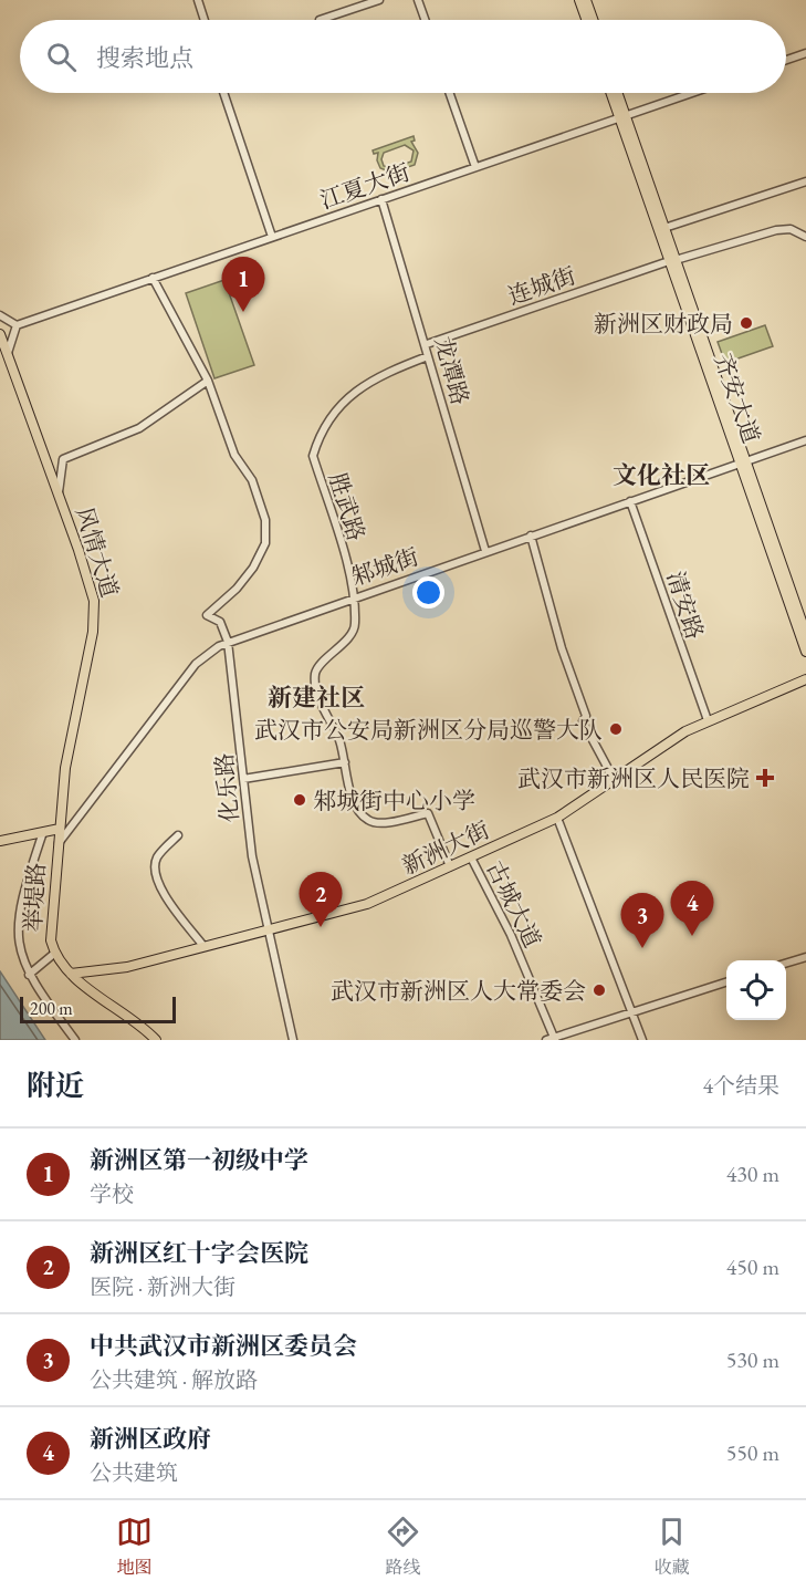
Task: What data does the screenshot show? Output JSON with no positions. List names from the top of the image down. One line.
{"streets":{"main road":["齐安大道","风情大道","新洲大街","举堤路"],"street":["江夏大街","连城街","龙潭路","胜武路","邾城街","清安路","化乐路","古城大道"]},"crossings":[["江夏大街","龙潭路"],["江夏大街","齐安大道"],["连城街","龙潭路"],["连城街","齐安大道"],["龙潭路","胜武路"],["龙潭路","邾城街"],["齐安大道","邾城街"],["胜武路","邾城街"],["胜武路","新洲大街"],["风情大道","举堤路"],["邾城街","清安路"],["邾城街","化乐路"],["邾城街","举堤路"],["清安路","新洲大街"],["化乐路","新洲大街"],["新洲大街","举堤路"],["新洲大街","古城大道"]],"districts":["文化社区","新建社区"],"places":{"other":["新洲区财政局","武汉市公安局新洲区分局巡警大队","邾城街中心小学","武汉市新洲区人大常委会"],"health":["武汉市新洲区人民医院"]},"scale_bar":"200 m","page":{"search":"搜索地点","pins":["1","2","4","3"],"scale":"200 m","heading":["附近","4个结果"],"list":[{"mark":"1","name":"新洲区第一初级中学","note":"学校","value":"430 m"},{"mark":"2","name":"新洲区红十字会医院","note":"医院 · 新洲大街","value":"450 m"},{"mark":"3","name":"中共武汉市新洲区委员会","note":"公共建筑 · 解放路","value":"530 m"},{"mark":"4","name":"新洲区政府","note":"公共建筑","value":"550 m"}],"nav":["地图","路线","收藏"]}}
